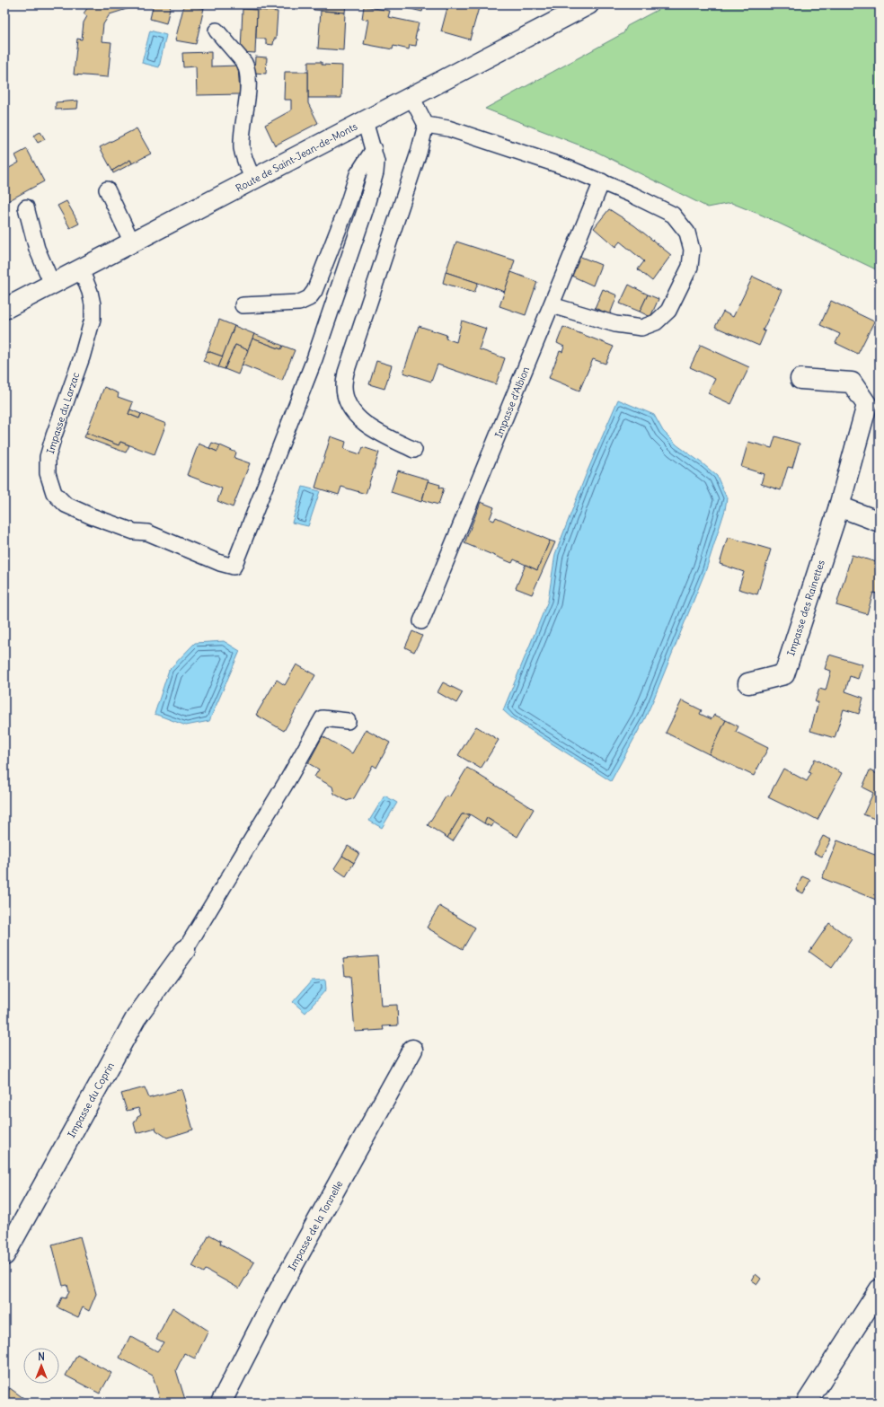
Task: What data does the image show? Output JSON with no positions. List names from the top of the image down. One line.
{"streets":{"street":["Route de Saint-Jean-de-Monts","Impasse des Rainettes","Impasse du Coprin","Impasse de la Tonnelle"],"lane":["Impasse d'Albion","Impasse du Larzac"]},"crossings":[["Route de Saint-Jean-de-Monts","Impasse du Larzac"]],"north":"top"}
